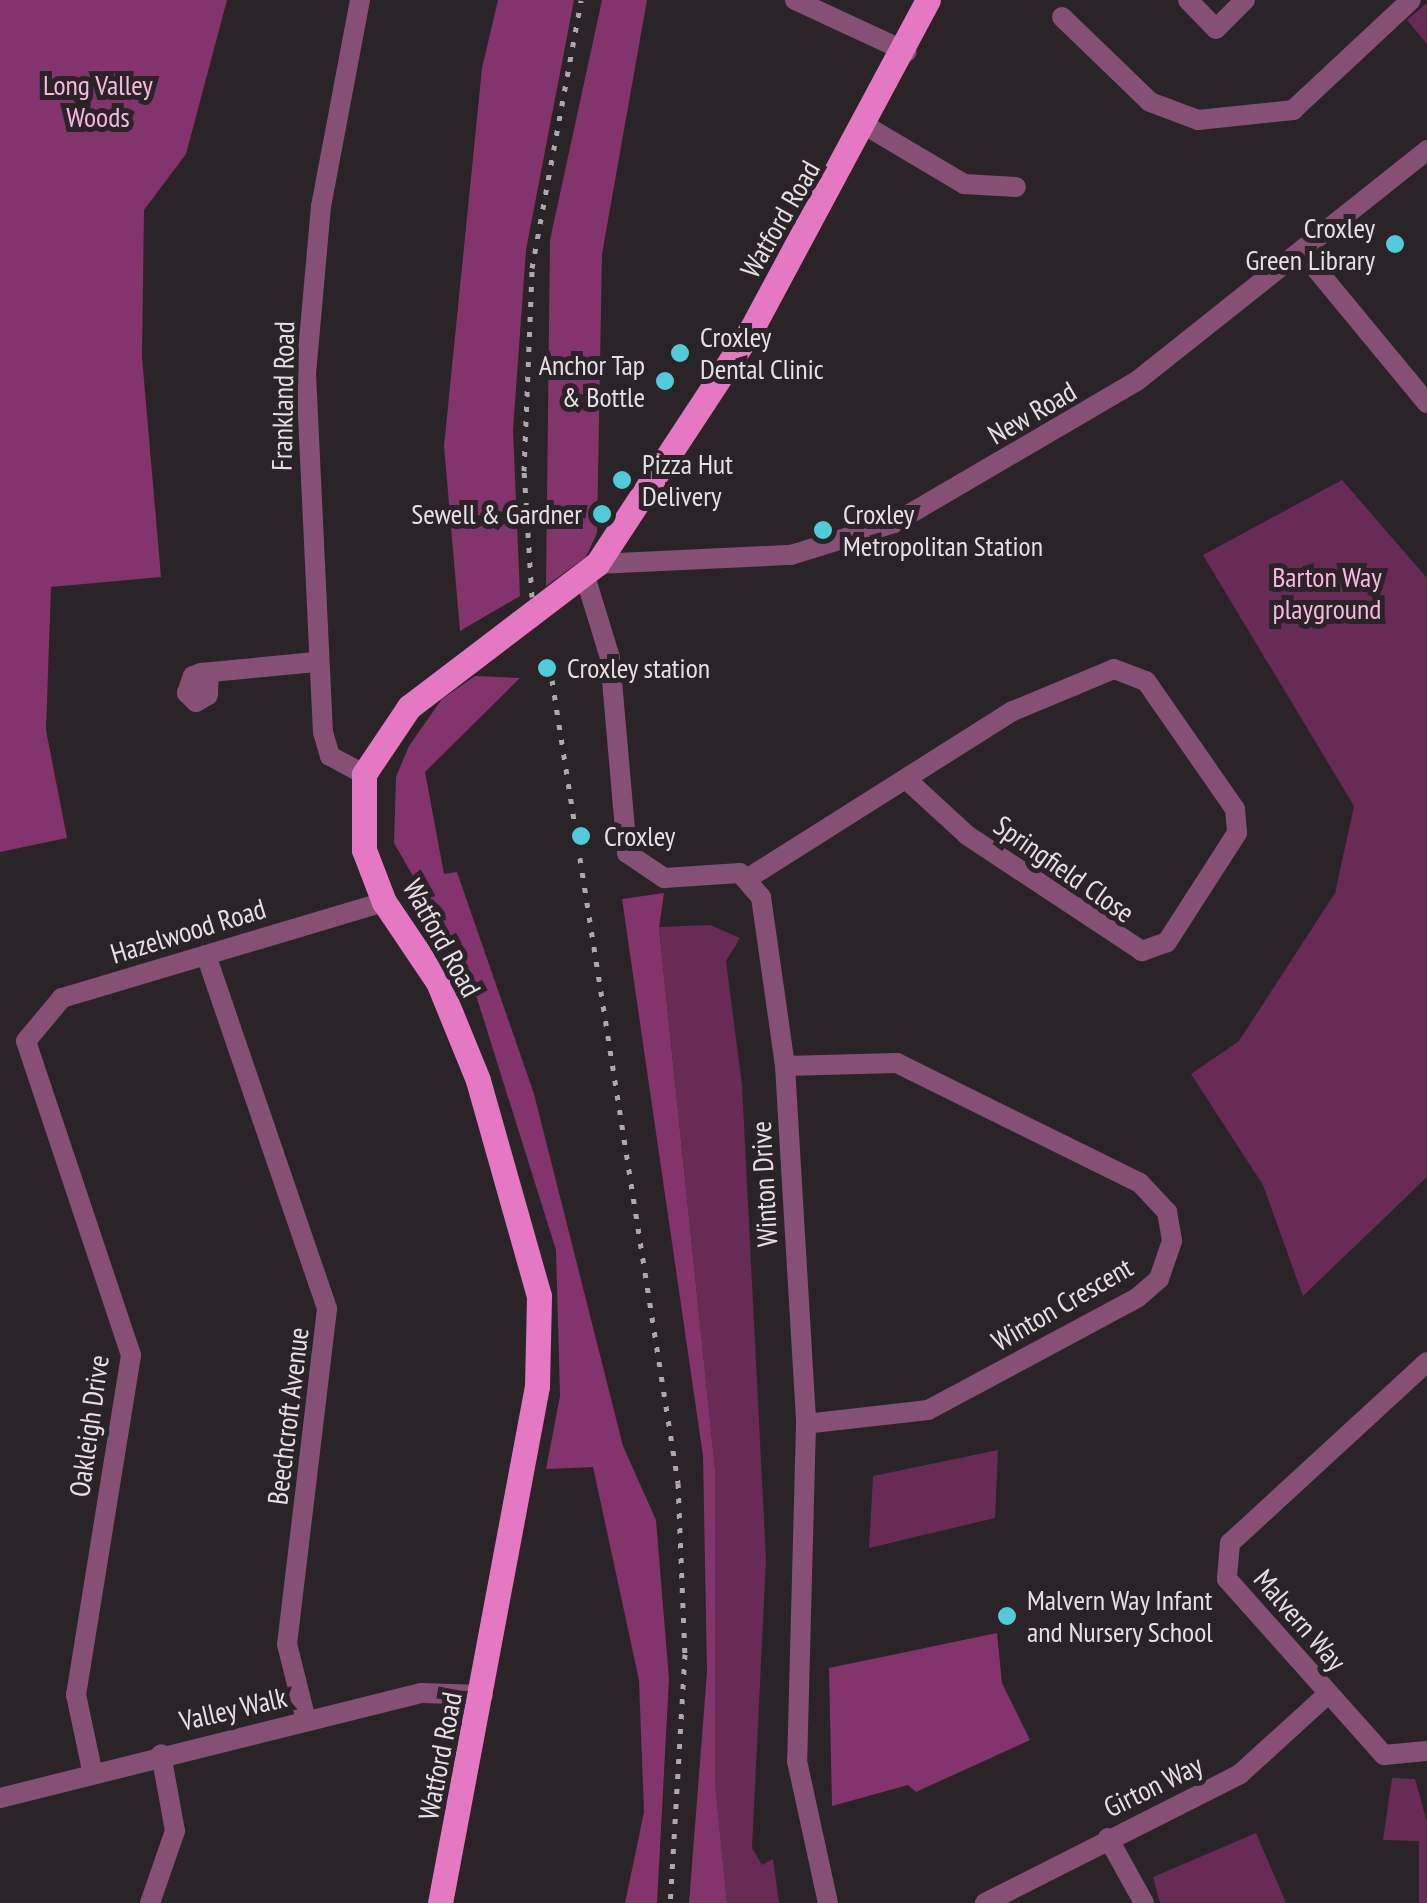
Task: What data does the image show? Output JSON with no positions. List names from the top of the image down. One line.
{"streets":{"main road":["Watford Road"],"street":["Frankland Road","New Road","Springfield Close","Hazelwood Road","Winton Drive","Winton Crescent","Beechcroft Avenue","Oakleigh Drive","Malvern Way","Valley Walk","Girton Way"]},"crossings":[["Watford Road","Frankland Road"],["Watford Road","New Road"],["Watford Road","Hazelwood Road"],["Watford Road","Valley Walk"],["Springfield Close","Winton Drive"],["Hazelwood Road","Beechcroft Avenue"],["Hazelwood Road","Oakleigh Drive"],["Winton Drive","Winton Crescent"],["Beechcroft Avenue","Valley Walk"],["Oakleigh Drive","Valley Walk"],["Malvern Way","Girton Way"]],"parks":["Long Valley Woods","Barton Way playground"],"places":["Croxley Green Library","Croxley Dental Clinic","Anchor Tap & Bottle","Pizza Hut Delivery","Sewell & Gardner","Croxley Metropolitan Station","Croxley station","Croxley","Malvern Way Infant and Nursery School"]}
